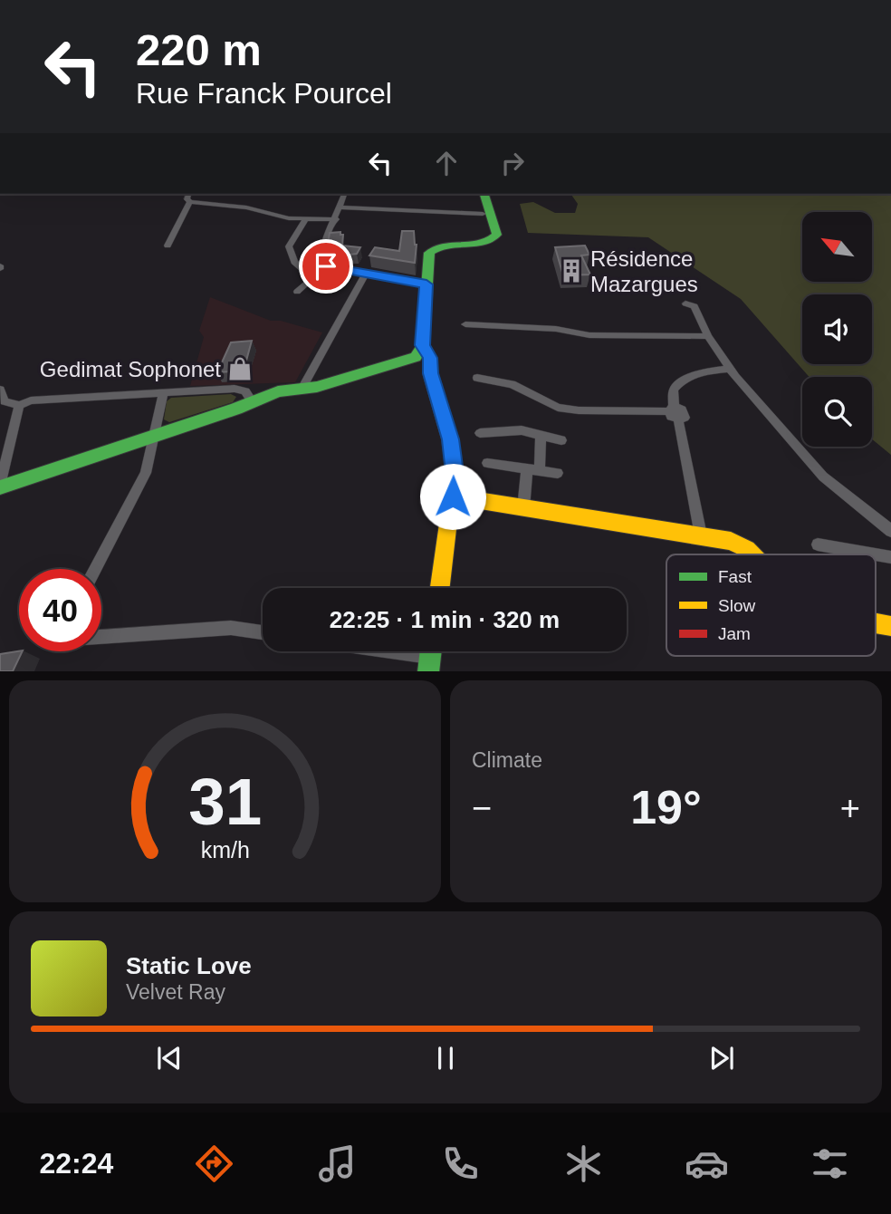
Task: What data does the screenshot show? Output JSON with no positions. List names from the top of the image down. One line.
{"places":{"building":["Résidence Mazargues"],"shop":["Gedimat Sophonet"]},"legend":["Fast","Slow","Jam"],"north":"top left","page":{"turn":["220 m","Rue Franck Pourcel"],"limit":"40","trip":"22:25 · 1 min · 320 m","tile":"Climate","heat":["−","19°","+"],"song":["Static Love","Velvet Ray"],"tabs":"22:24","gauge":["31","km/h"]}}
